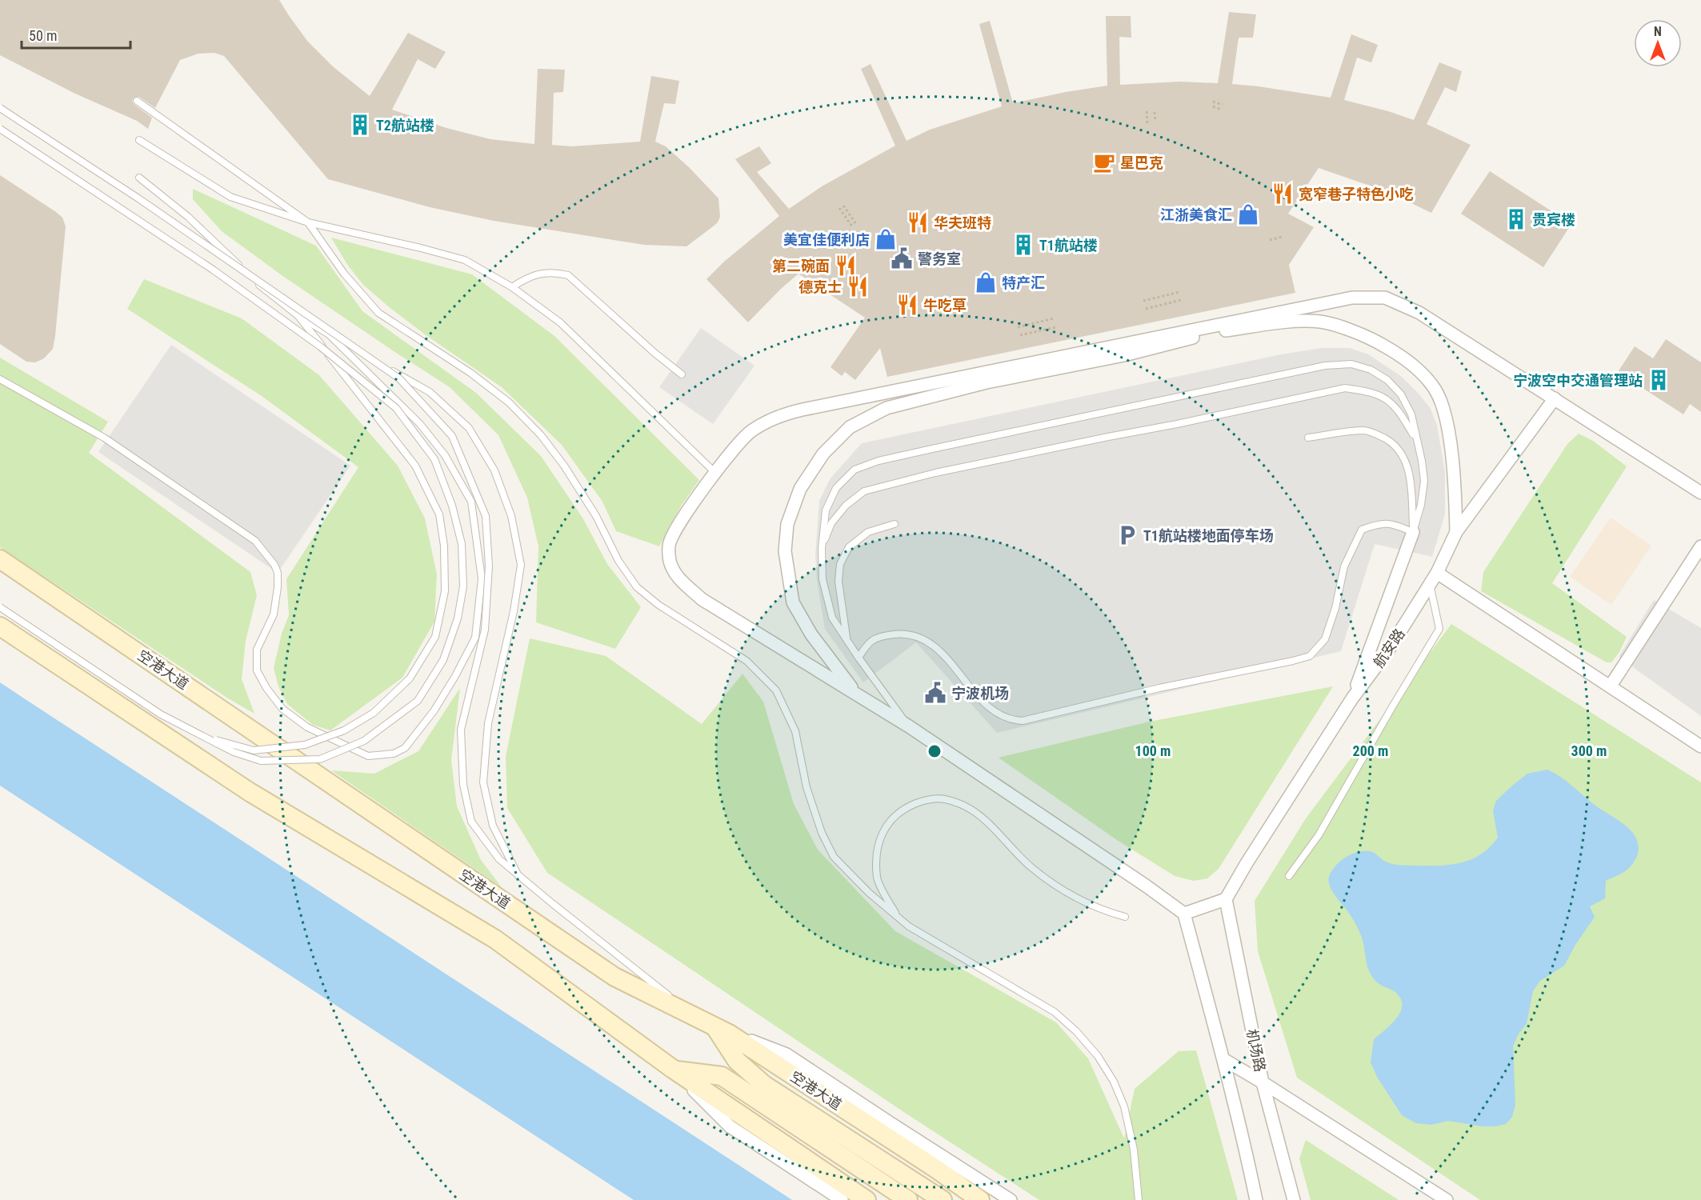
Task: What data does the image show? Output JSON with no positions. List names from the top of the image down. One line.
{"streets":{"main road":["空港大道"],"street":["航安路","机场路"]},"crossings":[["航安路","机场路"]],"places":{"building":["T2航站楼","贵宾楼","T1航站楼","宁波空中交通管理站"],"cafe":["星巴克"],"restaurant":["宽窄巷子特色小吃","华夫班特","第二碗面","德克士","牛吃草"],"shop":["江浙美食汇","美宜佳便利店","特产汇"],"public building":["警务室","宁波机场"],"parking":["T1航站楼地面停车场"]},"scale_bar":"50 m","north":"top","rings":["100 m","200 m","300 m"]}
